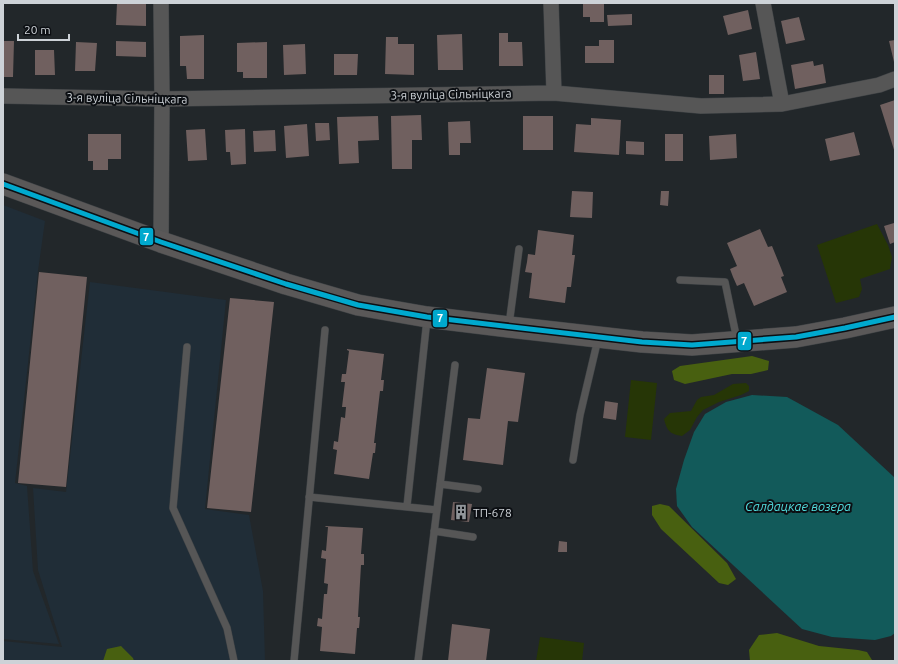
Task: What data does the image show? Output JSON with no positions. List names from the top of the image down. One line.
{"streets":{"street":["3-я вуліца Сільніцкага"]},"water":["Салдацкае возера"],"places":{"building":["ТП-678"]},"lines":["transit line 7"],"scale_bar":"20 m"}
